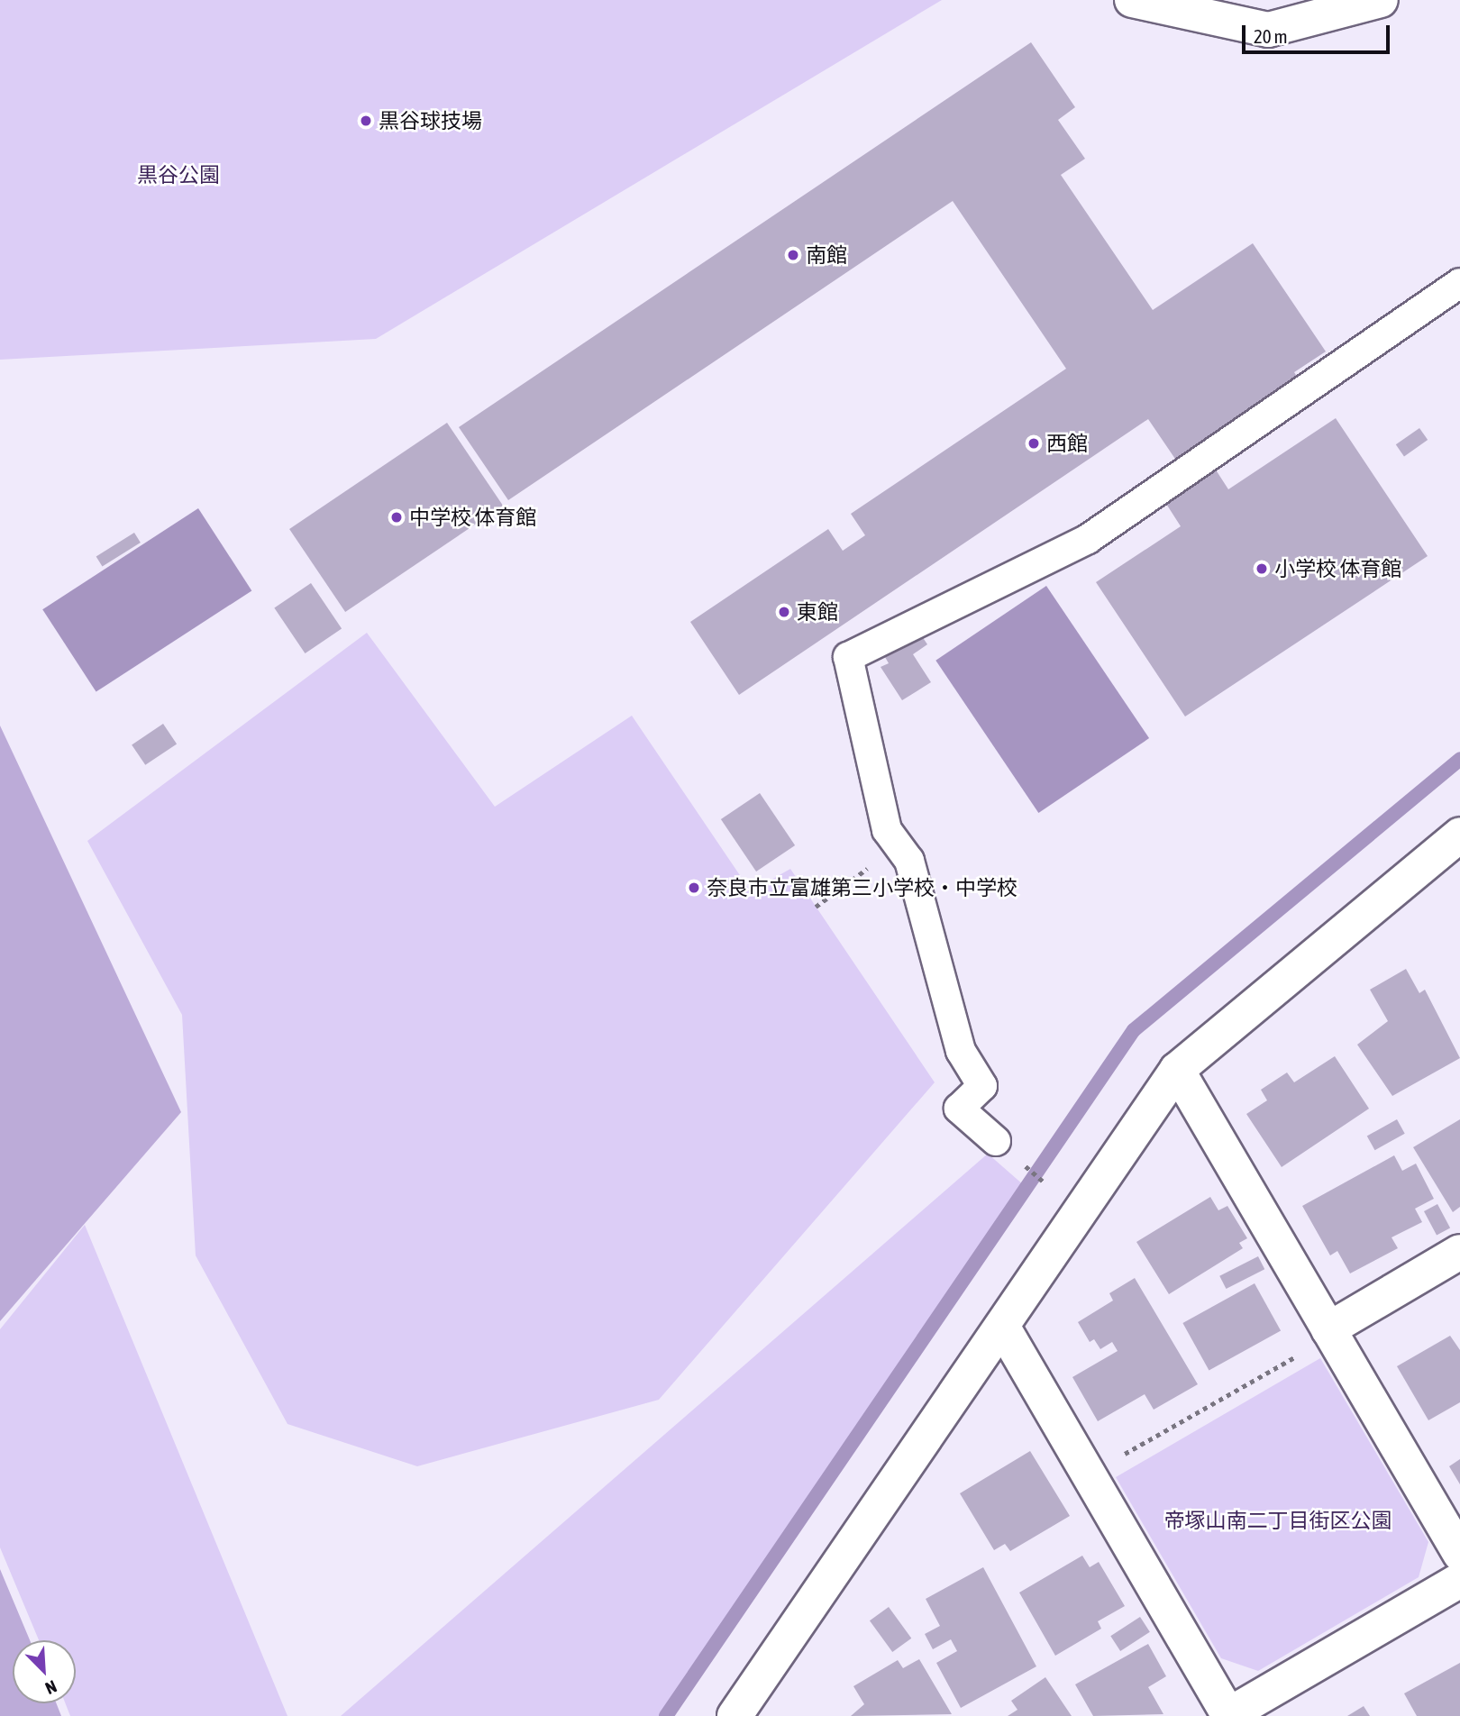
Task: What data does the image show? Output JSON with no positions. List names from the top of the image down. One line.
{"parks":["黒谷公園","帝塚山南二丁目街区公園"],"places":["黒谷球技場","南館","西館","中学校 体育館","小学校 体育館","東館","奈良市立富雄第三小学校・中学校"],"scale_bar":"20 m","north":"bottom right"}
